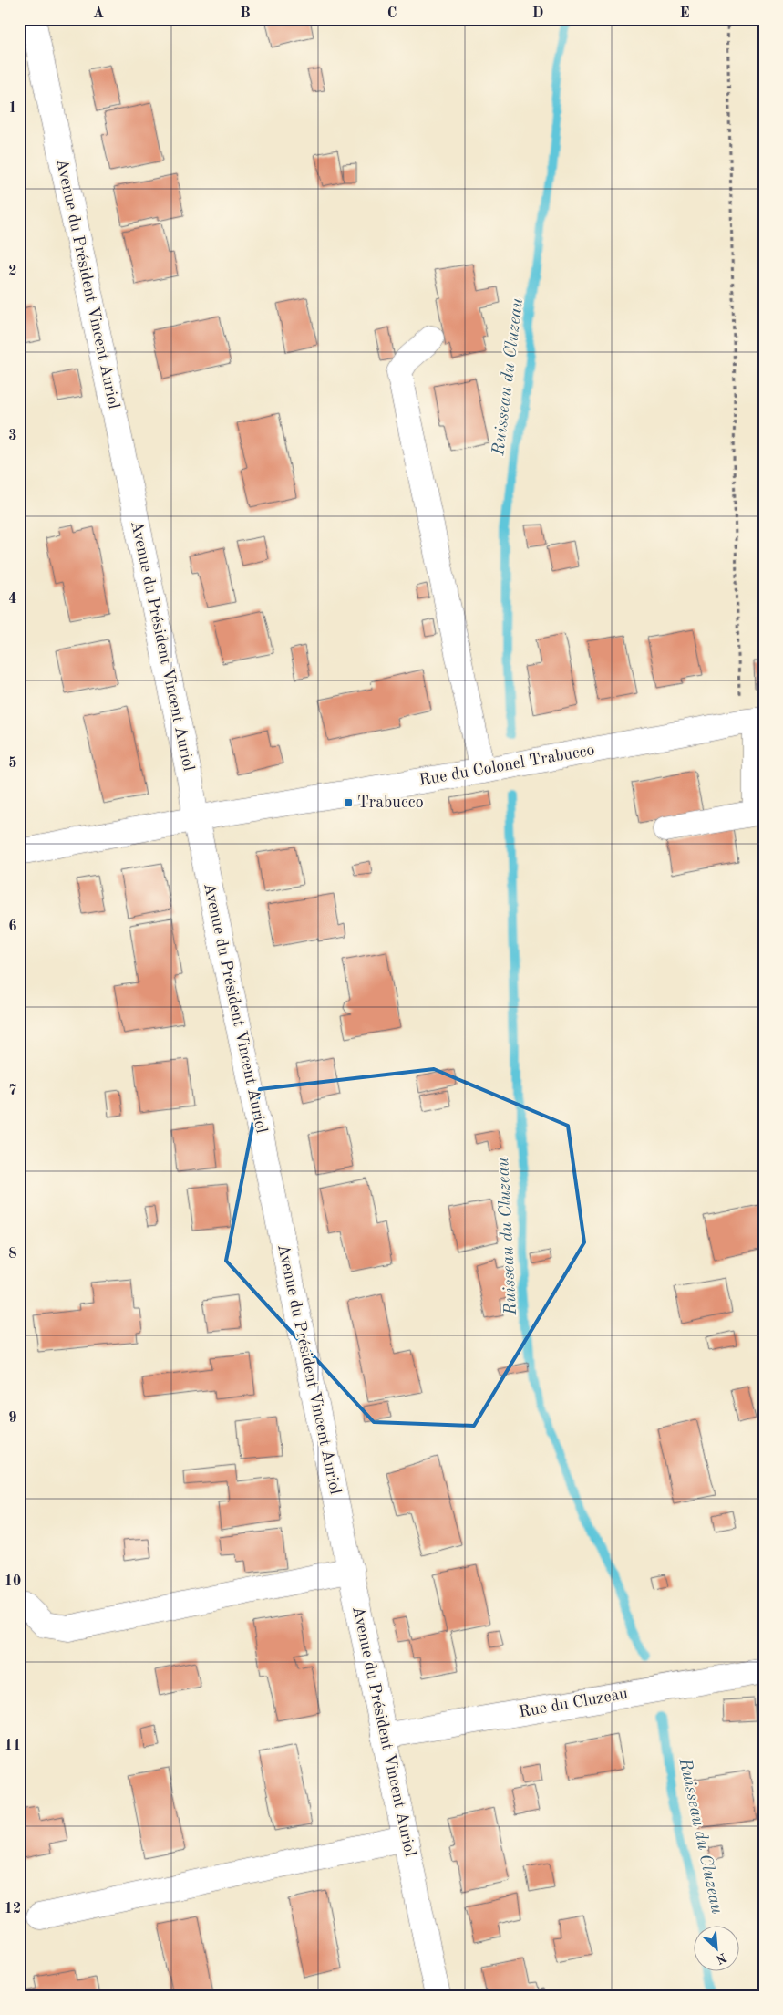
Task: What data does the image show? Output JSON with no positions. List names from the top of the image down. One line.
{"streets":{"main road":["Avenue du Président Vincent Auriol","Rue du Colonel Trabucco","Rue du Cluzeau"]},"crossings":[["Avenue du Président Vincent Auriol","Rue du Colonel Trabucco"],["Avenue du Président Vincent Auriol","Rue du Cluzeau"]],"water":["Ruisseau du Cluzeau"],"places":{"transit":["Trabucco"]},"north":"bottom right","grid":{"columns":["A","B","C","D","E"],"rows":["1","2","3","4","5","6","7","8","9","10","11","12"]}}
